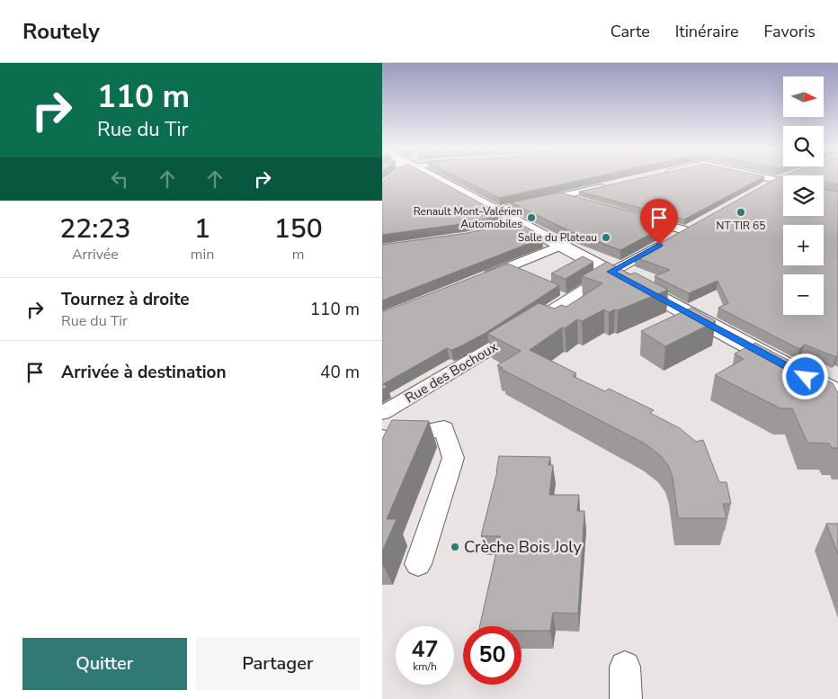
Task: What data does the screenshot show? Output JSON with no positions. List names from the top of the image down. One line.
{"streets":{"street":["Rue des Bochoux"]},"places":["NT TIR 65","Renault Mont-Valérien Automobiles","Salle du Plateau","Crèche Bois Joly"],"north":"right","page":{"header":"Routely","nav":["Carte","Itinéraire","Favoris"],"turn":["110 m","Rue du Tir"],"map_buttons":["+","−"],"eta":["22:23","Arrivée","1","min","150","m"],"list":[{"name":"Tournez à droite","note":"Rue du Tir","value":"110 m"},{"name":"Arrivée à destination","value":"40 m"}],"speed":"47 km/h","limit":"50","buttons":["Quitter","Partager"]}}
